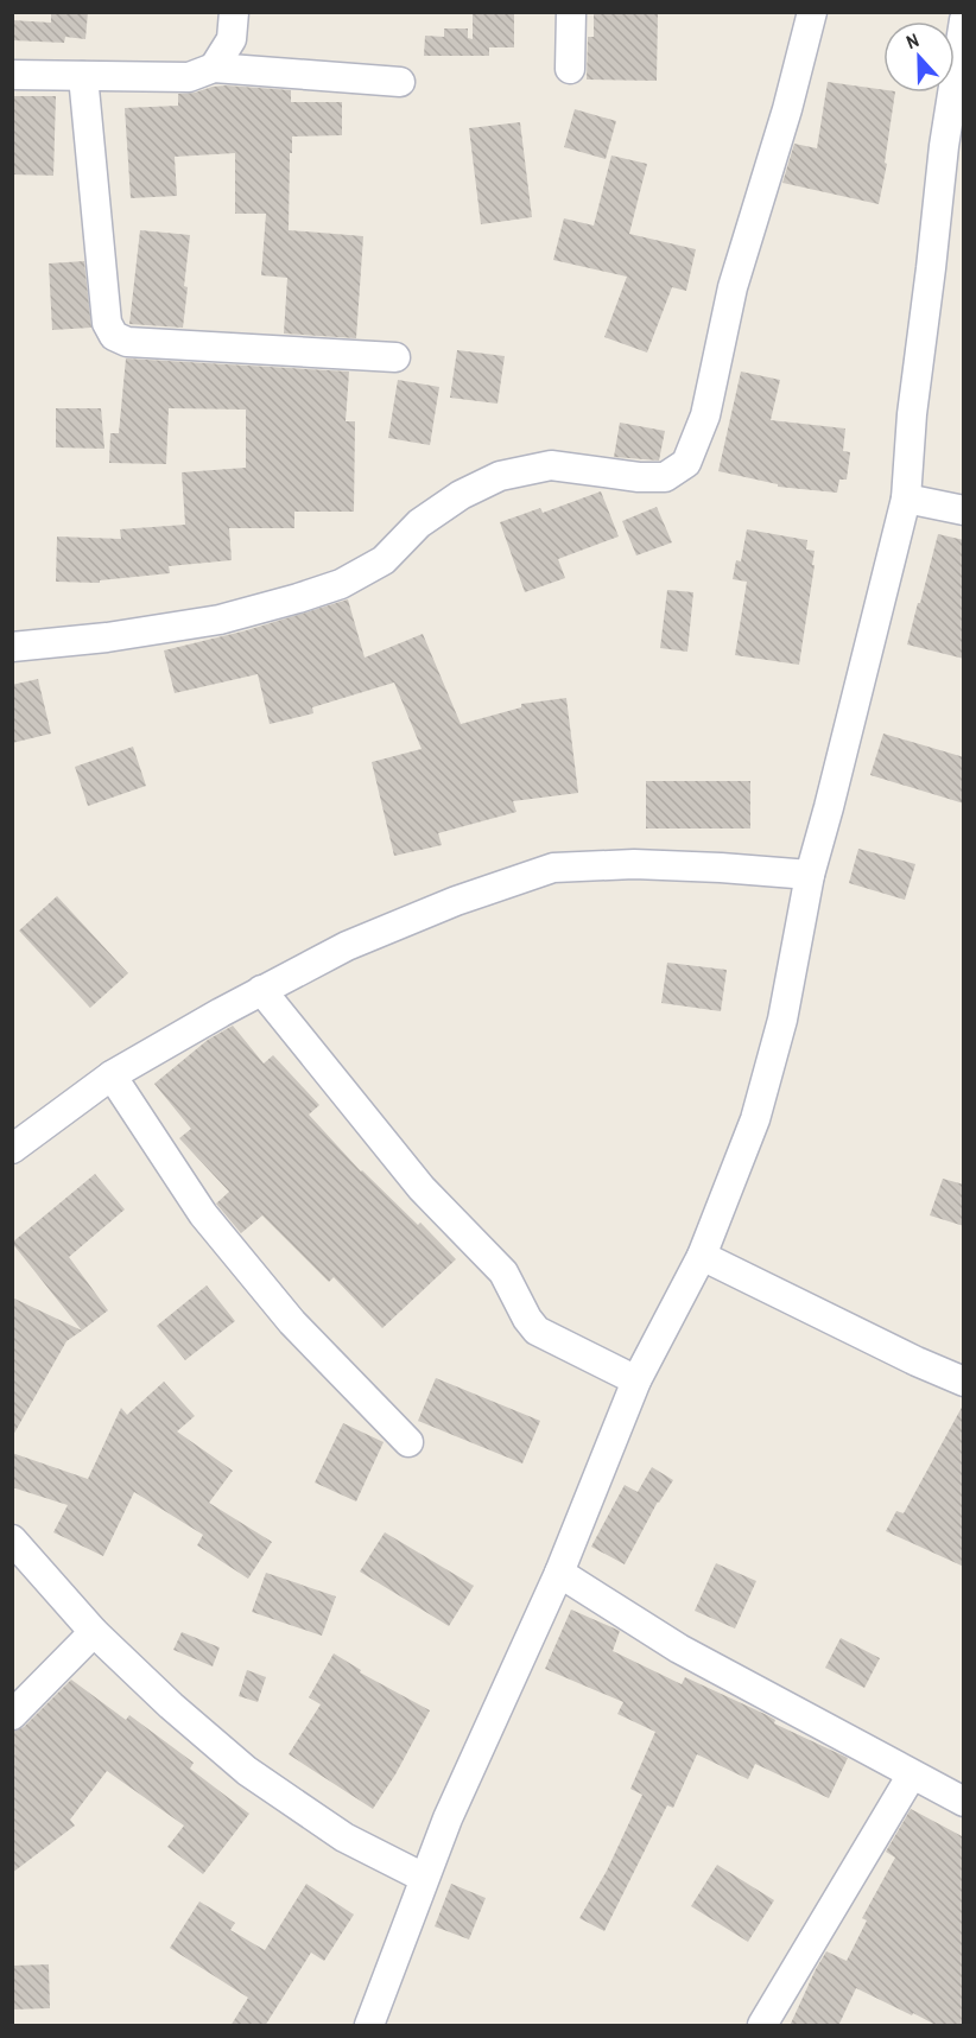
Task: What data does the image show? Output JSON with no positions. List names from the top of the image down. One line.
{"north":"top"}
